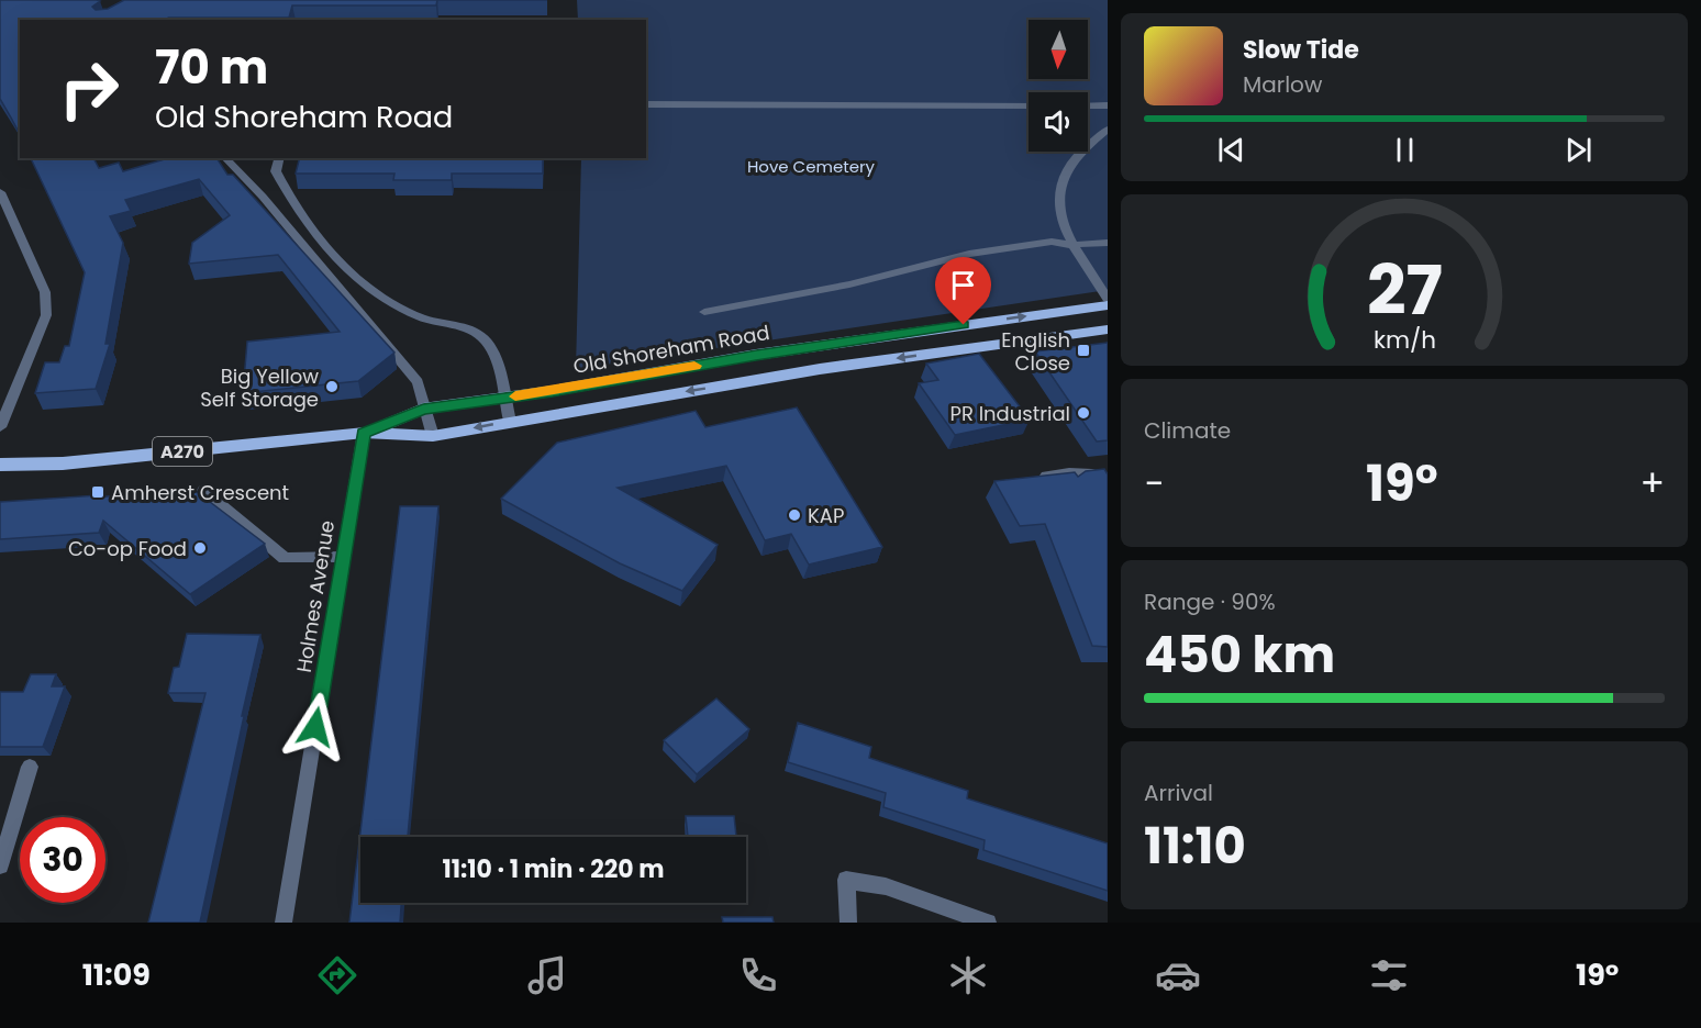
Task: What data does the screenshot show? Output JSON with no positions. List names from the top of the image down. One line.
{"streets":{"main road":["Old Shoreham Road","A270"],"street":["Holmes Avenue"]},"crossings":[["Old Shoreham Road","Holmes Avenue"]],"parks":["Hove Cemetery"],"places":{"transit":["English Close","Amherst Crescent"],"other":["Big Yellow Self Storage","PR Industrial","KAP","Co-op Food"]},"north":"bottom","page":{"turn":["70 m","Old Shoreham Road"],"song":["Slow Tide","Marlow"],"tile":["Climate",["Range · 90%","450 km"],["Arrival","11:10"]],"heat":["−","19°","+"],"limit":"30","trip":"11:10 · 1 min · 220 m","tabs":["11:09","19°"],"gauge":["27","km/h"]}}
